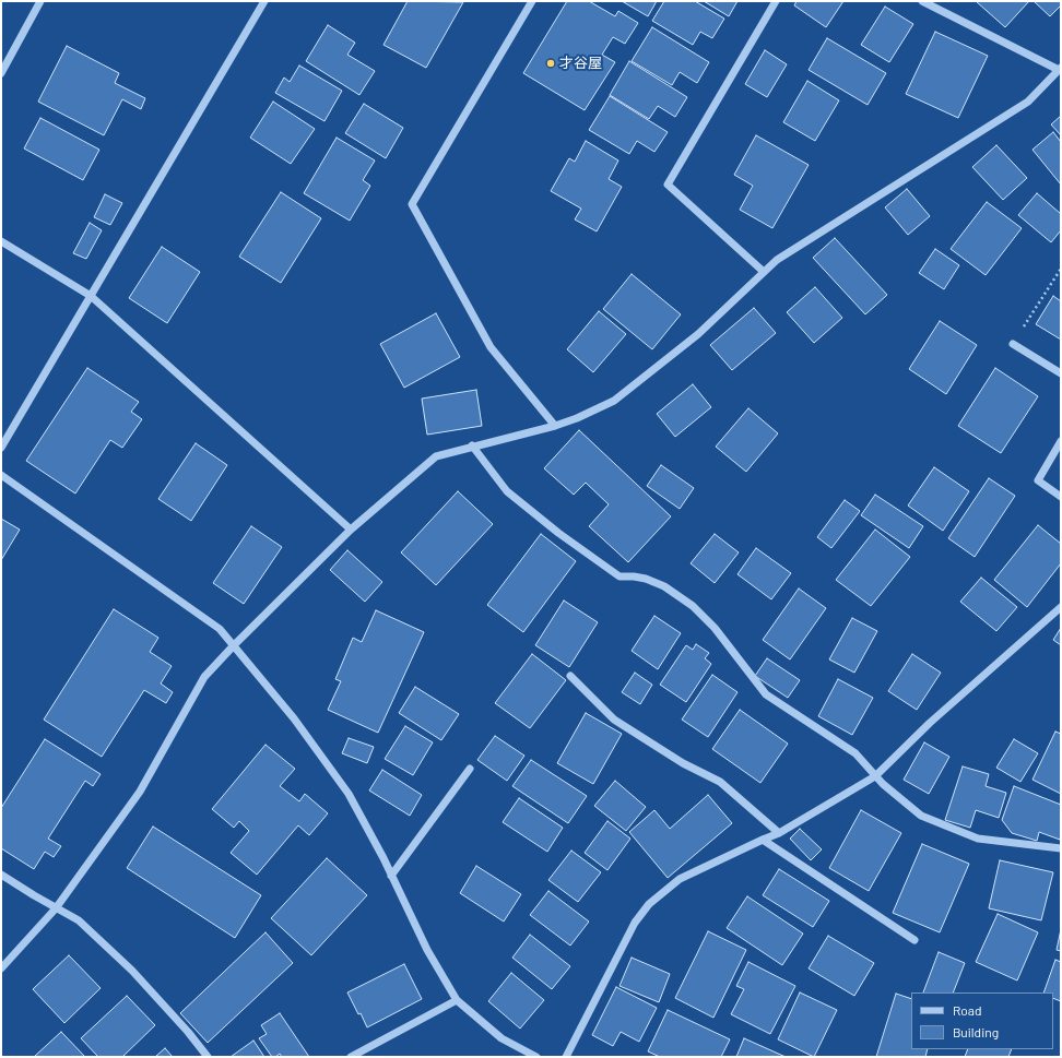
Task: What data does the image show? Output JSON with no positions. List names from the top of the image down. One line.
{"places":["才谷屋"],"legend":["Road","Building"]}
